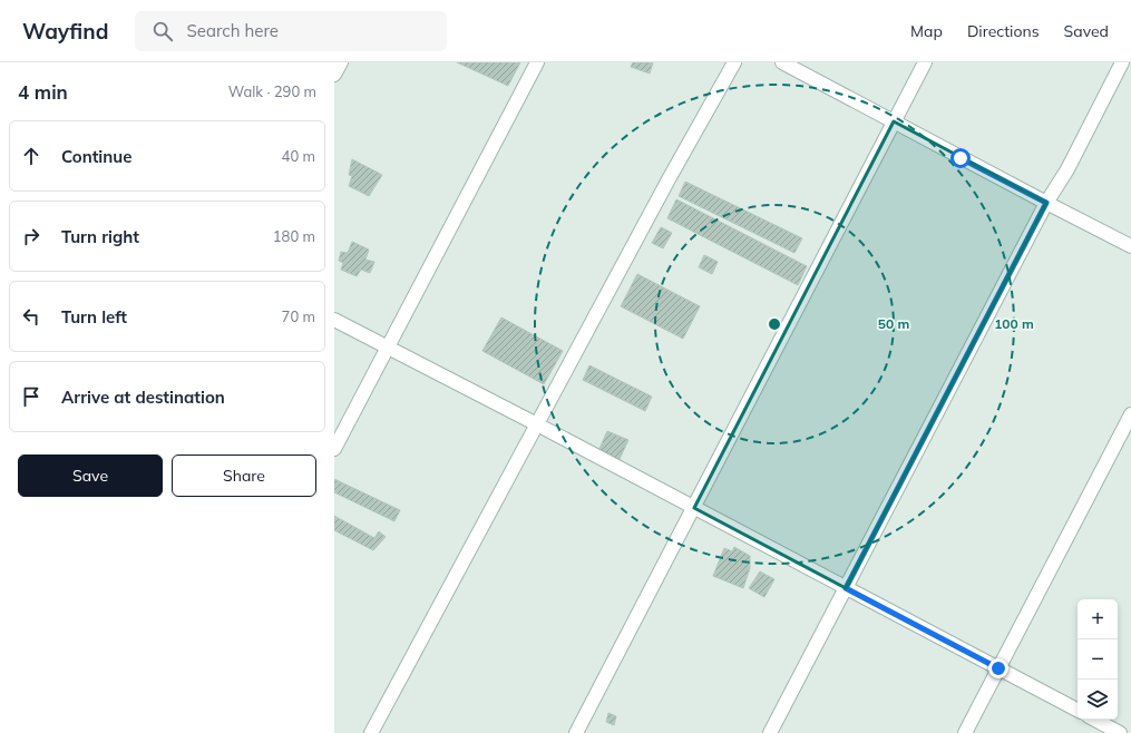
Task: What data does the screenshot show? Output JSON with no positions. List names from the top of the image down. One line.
{"page":{"header":"Wayfind","search":"Search here","nav":["Map","Directions","Saved"],"heading":["4 min","Walk · 290 m"],"list":[["Continue","40 m"],["Turn right","180 m"],["Turn left","70 m"],"Arrive at destination"],"buttons":["Save","Share"],"map_buttons":["+","−"]},"rings":["50 m","100 m"]}
